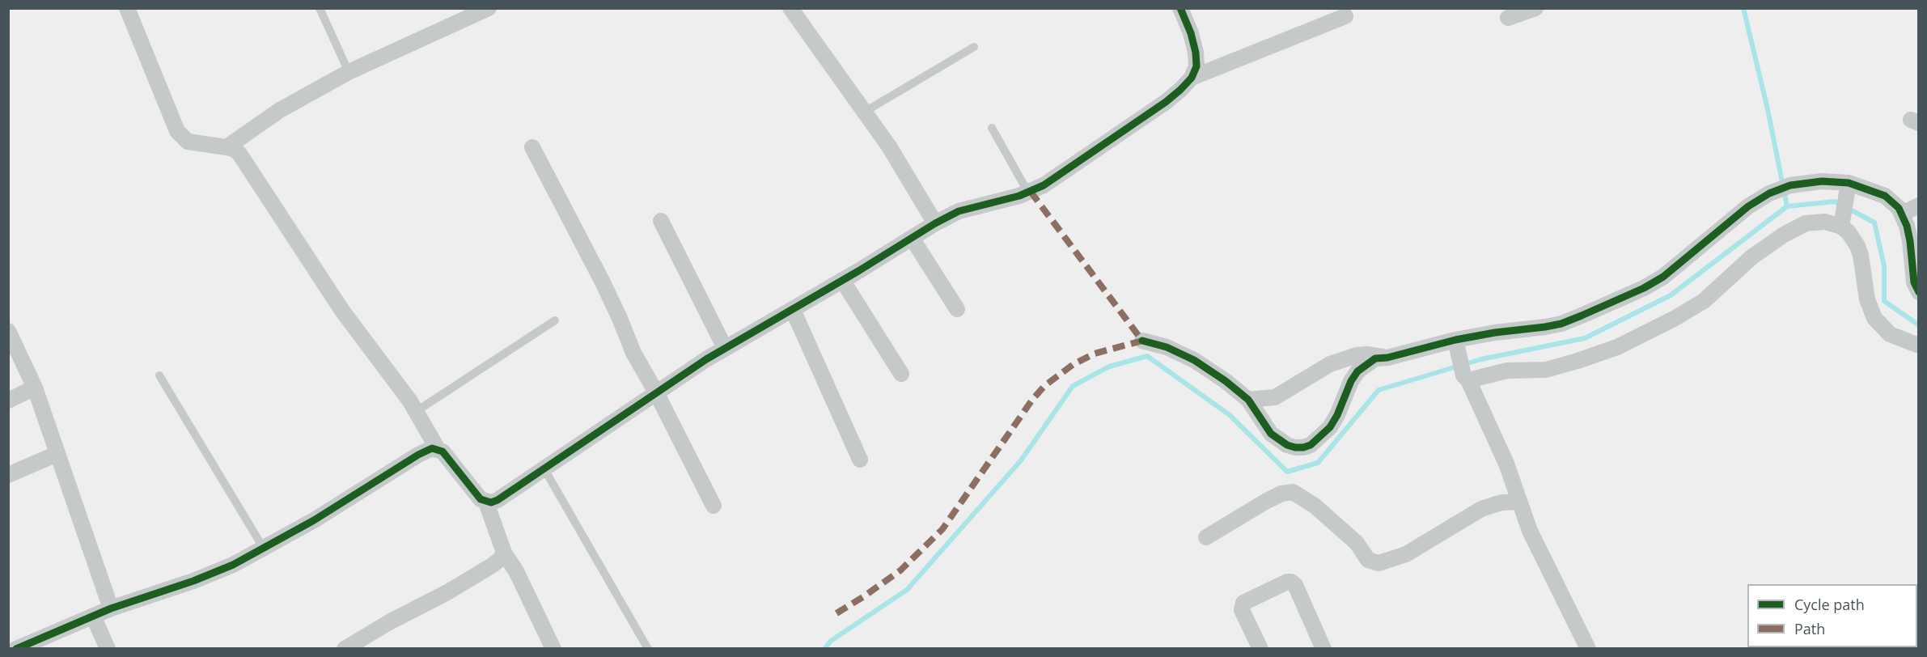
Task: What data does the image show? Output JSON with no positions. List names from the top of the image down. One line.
{"legend":["Cycle path","Path"]}
